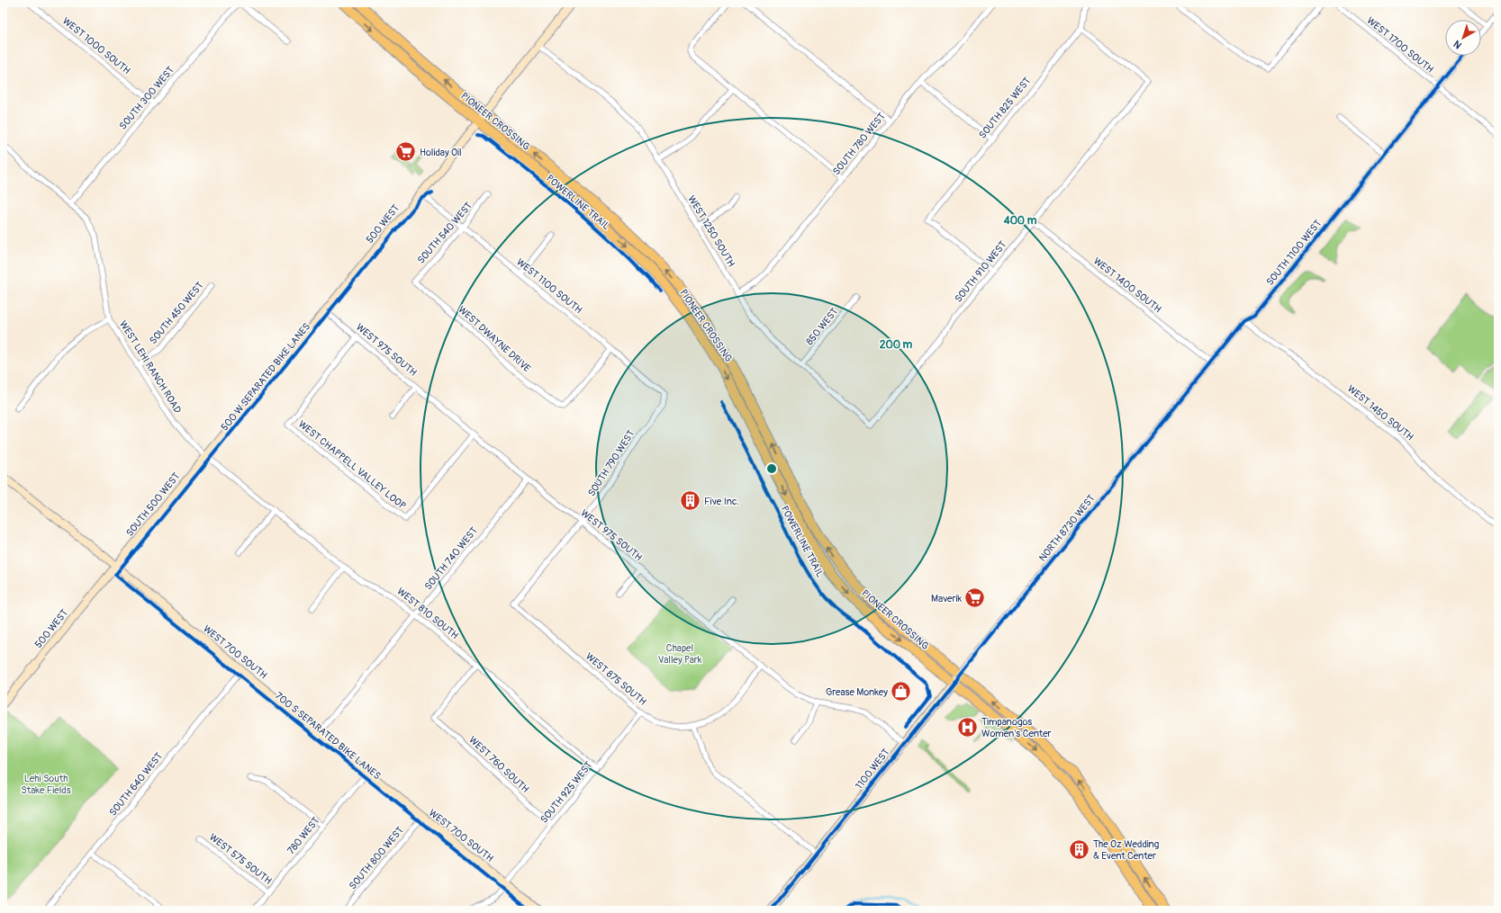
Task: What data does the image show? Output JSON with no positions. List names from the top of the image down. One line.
{"streets":{"highway":["PIONEER CROSSING"],"street":["WEST 1700 SOUTH","WEST 1000 SOUTH","SOUTH 300 WEST","SOUTH 825 WEST","SOUTH 780 WEST","500 WEST","WEST 1250 SOUTH","SOUTH 540 WEST","SOUTH 1100 WEST","SOUTH 910 WEST","WEST 1400 SOUTH","WEST 1100 SOUTH","SOUTH 450 WEST","850 WEST","WEST DWAYNE DRIVE","WEST 975 SOUTH","WEST LEHI RANCH ROAD","WEST 1450 SOUTH","SOUTH 790 WEST","WEST CHAPPELL VALLEY LOOP","SOUTH 500 WEST","NORTH 8730 WEST","SOUTH 740 WEST","WEST 810 SOUTH","WEST 700 SOUTH","WEST 875 SOUTH","WEST 760 SOUTH","1100 WEST","SOUTH 640 WEST","SOUTH 925 WEST","780 WEST","SOUTH 800 WEST","WEST 575 SOUTH"],"cycle path":["POWERLINE TRAIL","500 W SEPARATED BIKE LANES"]},"crossings":[["WEST 1700 SOUTH","SOUTH 1100 WEST"],["WEST 1000 SOUTH","SOUTH 300 WEST"],["SOUTH 300 WEST","WEST LEHI RANCH ROAD"],["SOUTH 825 WEST","SOUTH 910 WEST"],["PIONEER CROSSING","500 WEST"],["PIONEER CROSSING","1100 WEST"],["SOUTH 780 WEST","WEST 1250 SOUTH"],["500 WEST","WEST 1250 SOUTH"],["500 WEST","WEST 1100 SOUTH"],["500 WEST","WEST 975 SOUTH"],["500 WEST","WEST LEHI RANCH ROAD"],["500 WEST","SOUTH 500 WEST"],["500 WEST","WEST 810 SOUTH"],["500 WEST","WEST 700 SOUTH"],["WEST 1250 SOUTH","SOUTH 910 WEST"],["WEST 1250 SOUTH","850 WEST"],["SOUTH 540 WEST","WEST 1100 SOUTH"],["SOUTH 540 WEST","WEST DWAYNE DRIVE"],["SOUTH 1100 WEST","WEST 1400 SOUTH"],["SOUTH 1100 WEST","WEST 1450 SOUTH"],["SOUTH 1100 WEST","NORTH 8730 WEST"],["SOUTH 910 WEST","WEST 1400 SOUTH"],["WEST 1100 SOUTH","WEST DWAYNE DRIVE"],["WEST 1100 SOUTH","SOUTH 790 WEST"],["SOUTH 450 WEST","WEST LEHI RANCH ROAD"],["WEST 975 SOUTH","SOUTH 790 WEST"],["WEST 975 SOUTH","WEST CHAPPELL VALLEY LOOP"],["WEST 975 SOUTH","SOUTH 740 WEST"],["WEST 975 SOUTH","1100 WEST"],["WEST LEHI RANCH ROAD","SOUTH 500 WEST"],["WEST LEHI RANCH ROAD","WEST 810 SOUTH"],["SOUTH 790 WEST","WEST 875 SOUTH"],["SOUTH 500 WEST","WEST 810 SOUTH"],["SOUTH 500 WEST","WEST 700 SOUTH"],["NORTH 8730 WEST","1100 WEST"],["SOUTH 740 WEST","WEST 810 SOUTH"],["SOUTH 740 WEST","WEST 700 SOUTH"],["WEST 810 SOUTH","WEST 760 SOUTH"],["WEST 810 SOUTH","SOUTH 925 WEST"],["WEST 700 SOUTH","SOUTH 640 WEST"],["WEST 700 SOUTH","SOUTH 925 WEST"],["WEST 700 SOUTH","780 WEST"],["WEST 700 SOUTH","SOUTH 800 WEST"],["WEST 875 SOUTH","SOUTH 925 WEST"],["WEST 760 SOUTH","SOUTH 925 WEST"],["780 WEST","WEST 575 SOUTH"]],"parks":["Chapel Valley Park","Lehi South Stake Fields"],"places":{"supermarket":["Holiday Oil","Maverik"],"building":["Five Inc.","The Oz Wedding & Event Center"],"shop":["Grease Monkey"],"hospital":["Timpanogos Women's Center"]},"north":"bottom left","rings":["400 m","200 m"]}
